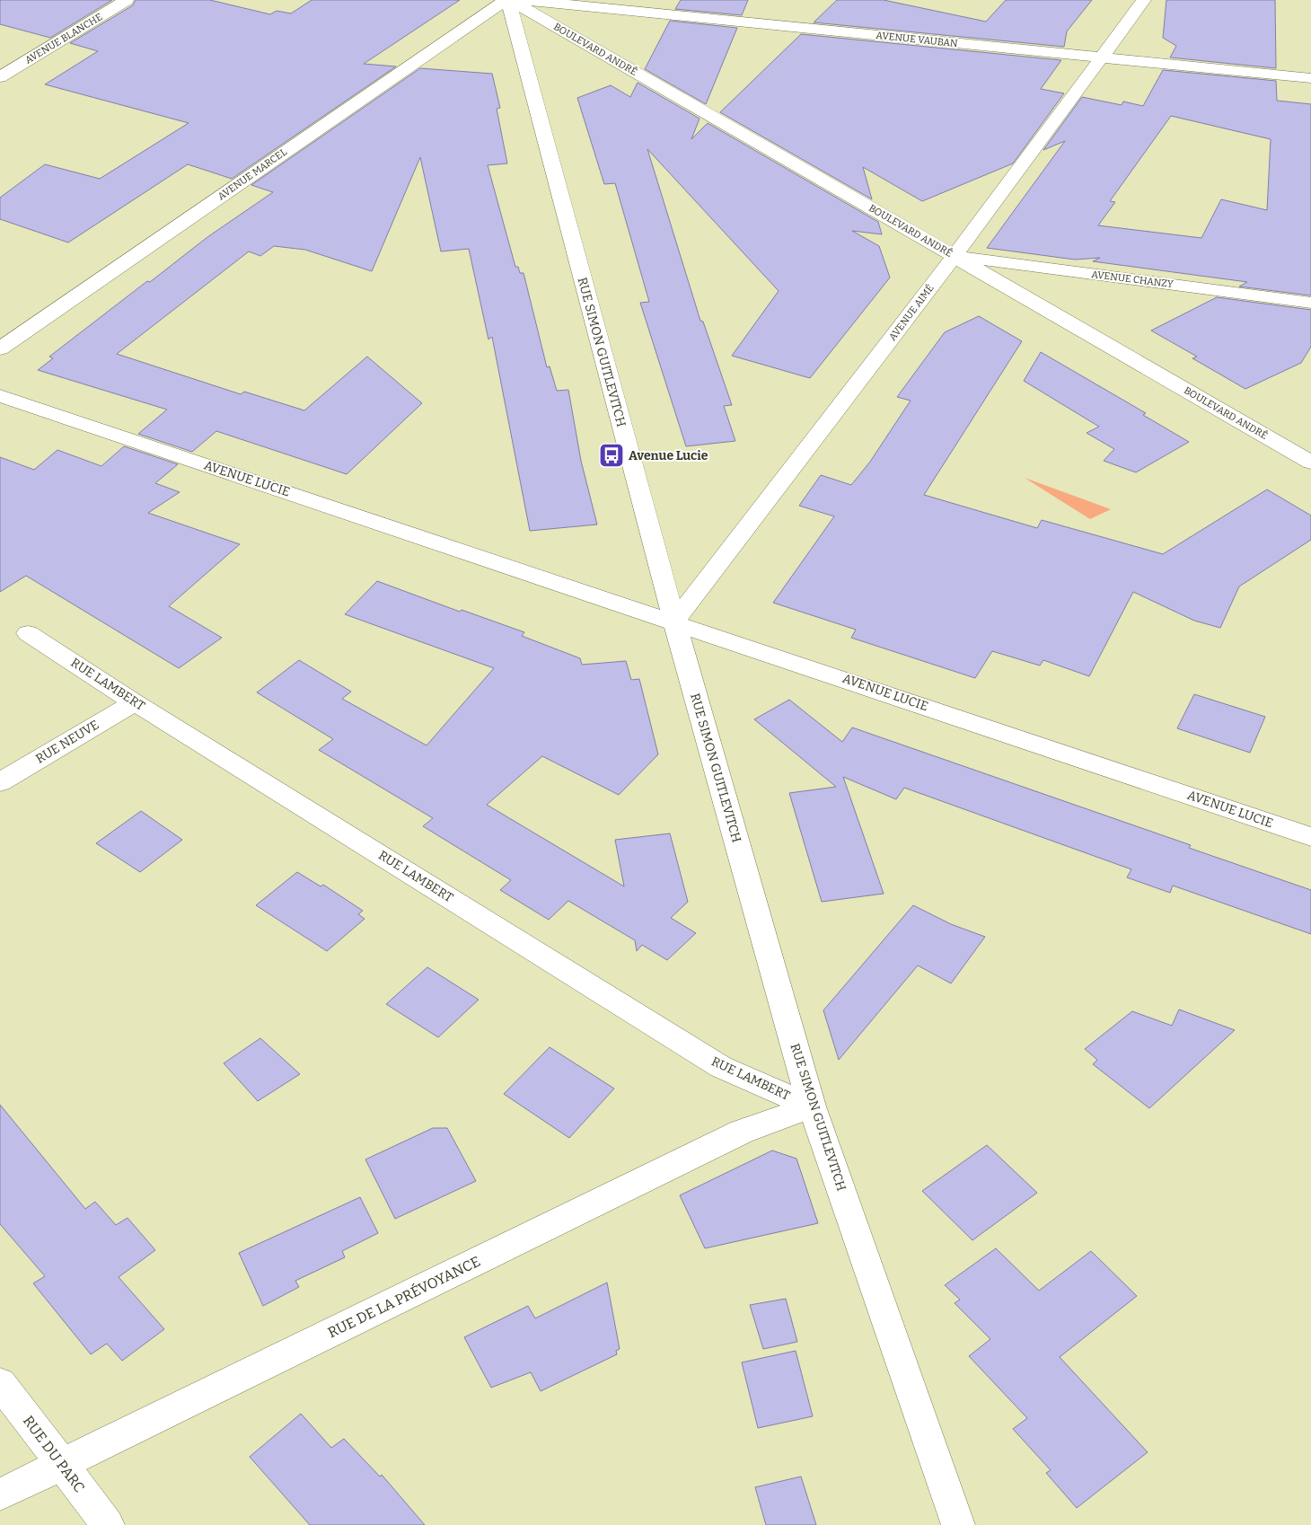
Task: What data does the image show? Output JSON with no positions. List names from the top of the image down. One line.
{"streets":{"street":["AVENUE BLANCHE","AVENUE VAUBAN","BOULEVARD ANDRÉ","AVENUE MARCEL","AVENUE CHANZY","AVENUE AIMÉ","RUE SIMON GUITLEVITCH","AVENUE LUCIE","RUE LAMBERT","RUE NEUVE","RUE DE LA PRÉVOYANCE","RUE DU PARC"]},"crossings":[["AVENUE VAUBAN","AVENUE AIMÉ"],["BOULEVARD ANDRÉ","AVENUE MARCEL"],["BOULEVARD ANDRÉ","AVENUE CHANZY"],["BOULEVARD ANDRÉ","AVENUE AIMÉ"],["BOULEVARD ANDRÉ","RUE SIMON GUITLEVITCH"],["AVENUE MARCEL","RUE SIMON GUITLEVITCH"],["AVENUE CHANZY","AVENUE AIMÉ"],["AVENUE AIMÉ","RUE SIMON GUITLEVITCH"],["AVENUE AIMÉ","AVENUE LUCIE"],["RUE SIMON GUITLEVITCH","AVENUE LUCIE"],["RUE SIMON GUITLEVITCH","RUE LAMBERT"],["RUE SIMON GUITLEVITCH","RUE DE LA PRÉVOYANCE"],["RUE LAMBERT","RUE NEUVE"],["RUE LAMBERT","RUE DE LA PRÉVOYANCE"],["RUE DE LA PRÉVOYANCE","RUE DU PARC"]],"places":{"bus stop":["Avenue Lucie"]}}
